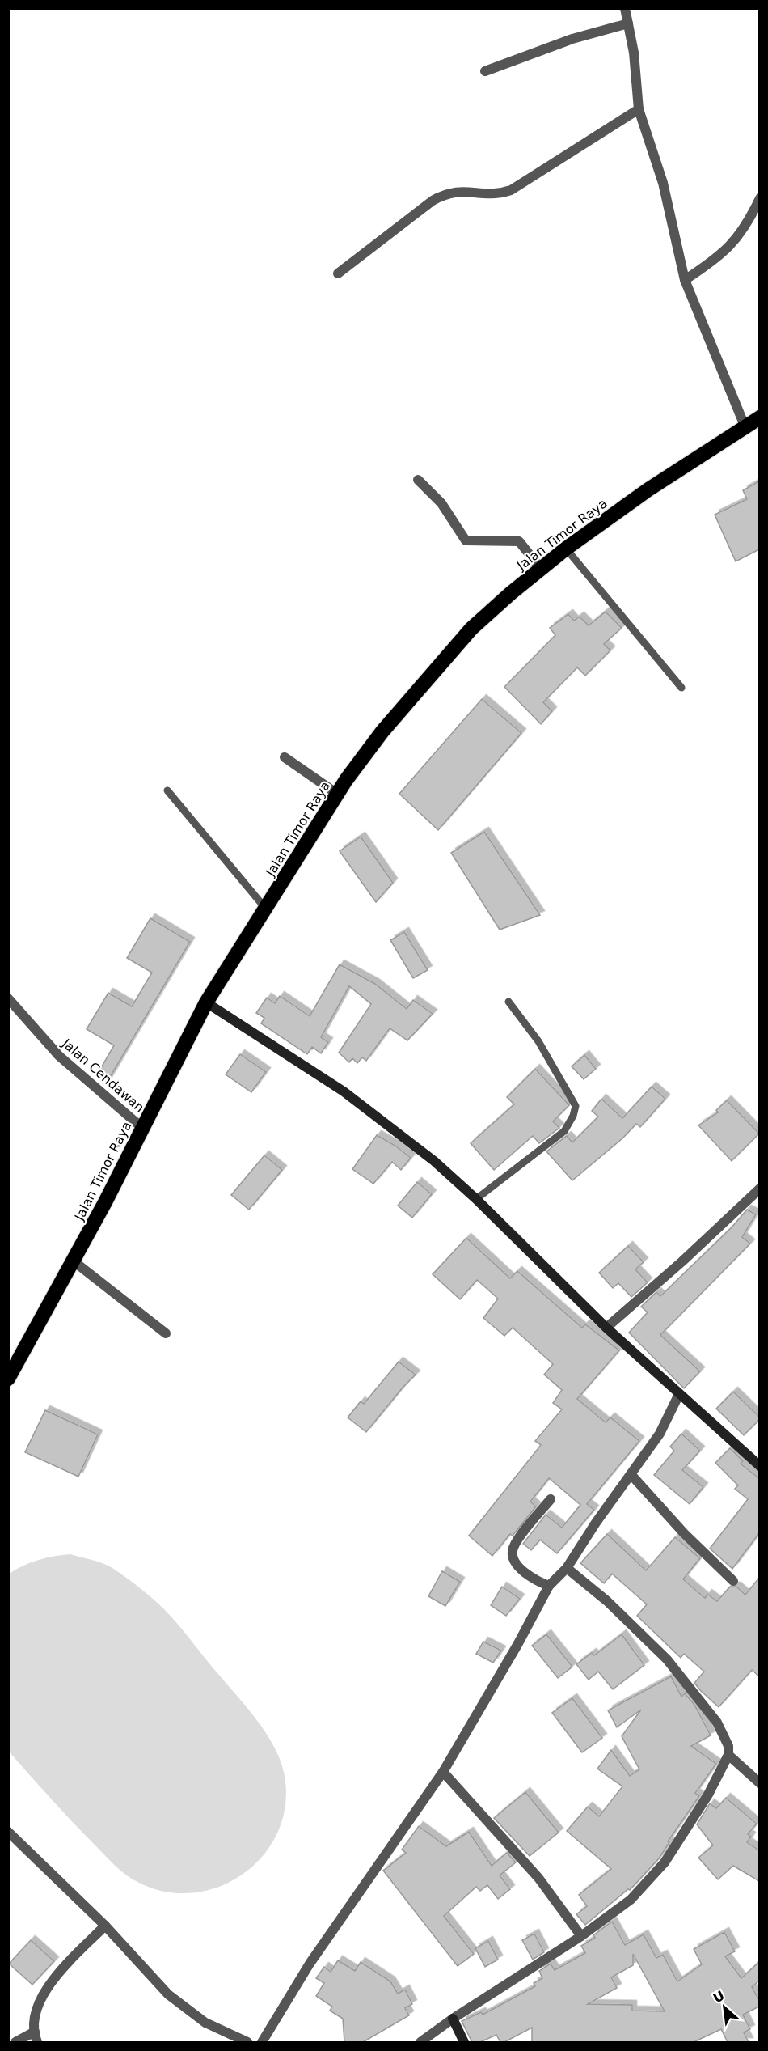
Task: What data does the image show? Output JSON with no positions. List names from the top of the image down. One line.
{"streets":{"highway":["Jalan Timor Raya"],"street":["Jalan Cendawan"]},"crossings":[["Jalan Timor Raya","Jalan Cendawan"]],"north":"top left"}
